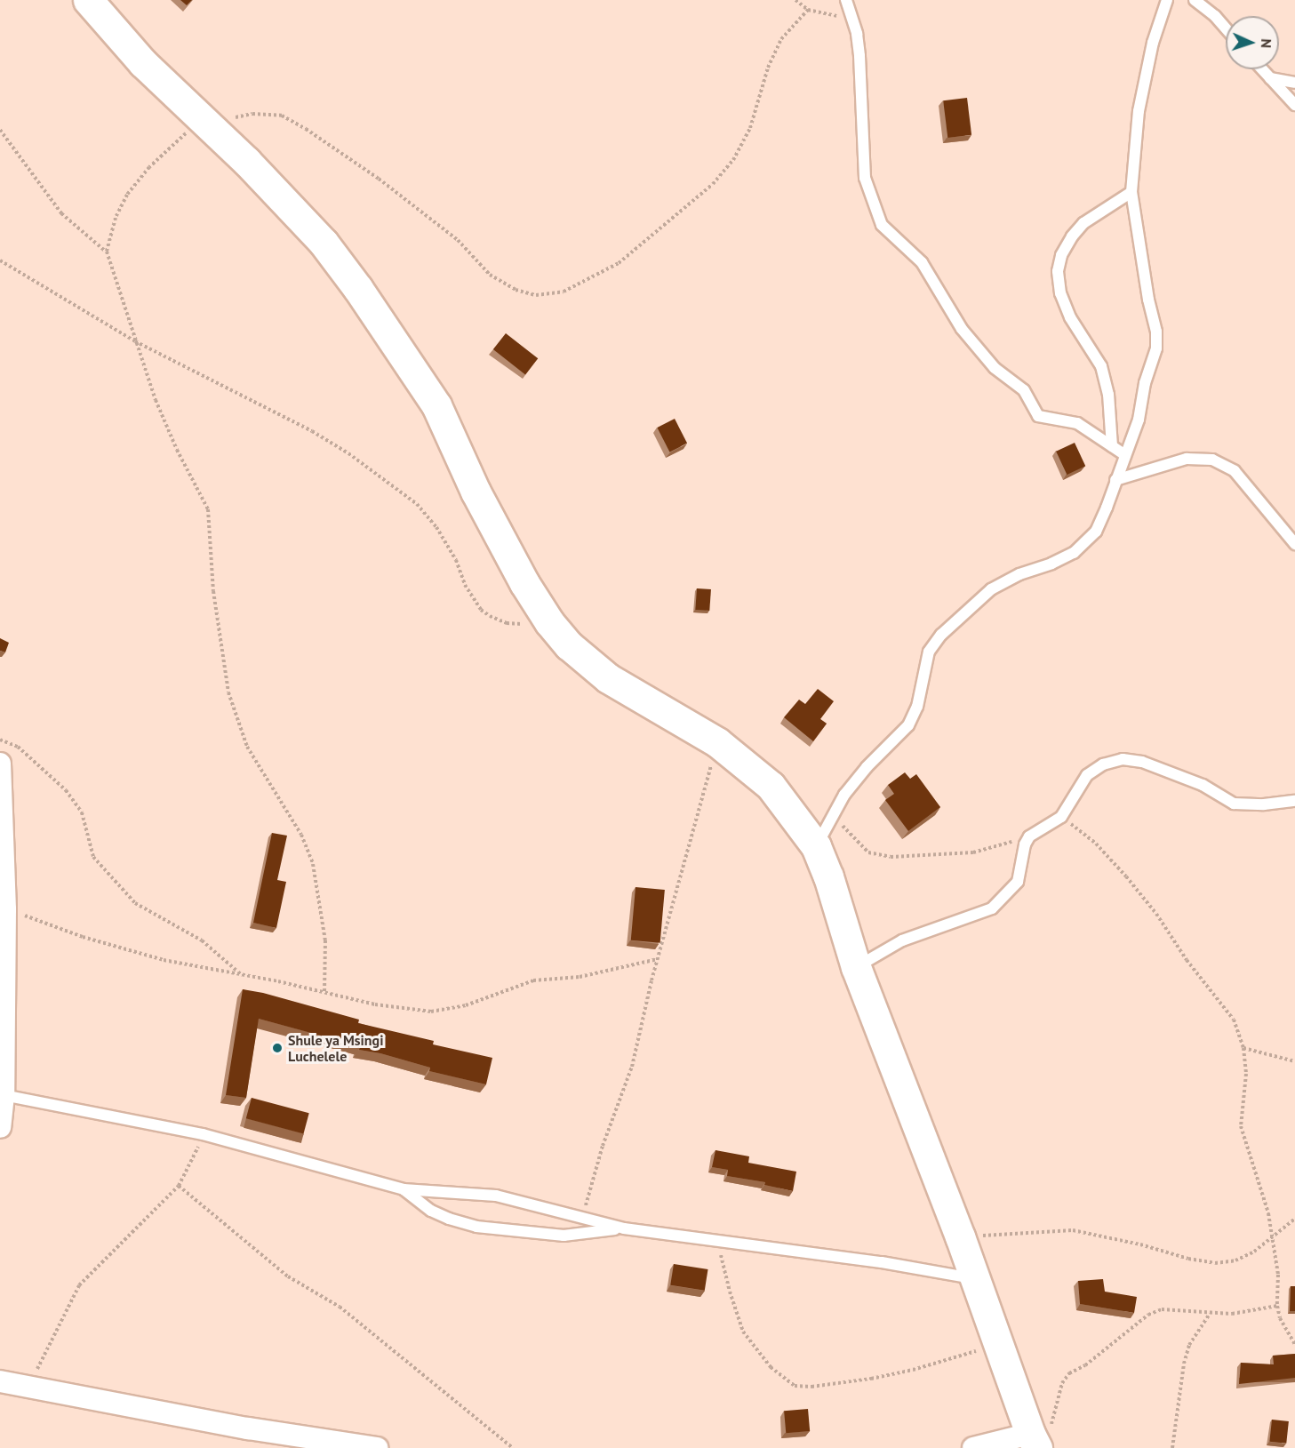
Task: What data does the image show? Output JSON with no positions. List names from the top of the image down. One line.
{"places":["Shule ya Msingi Luchelele"],"north":"right"}
